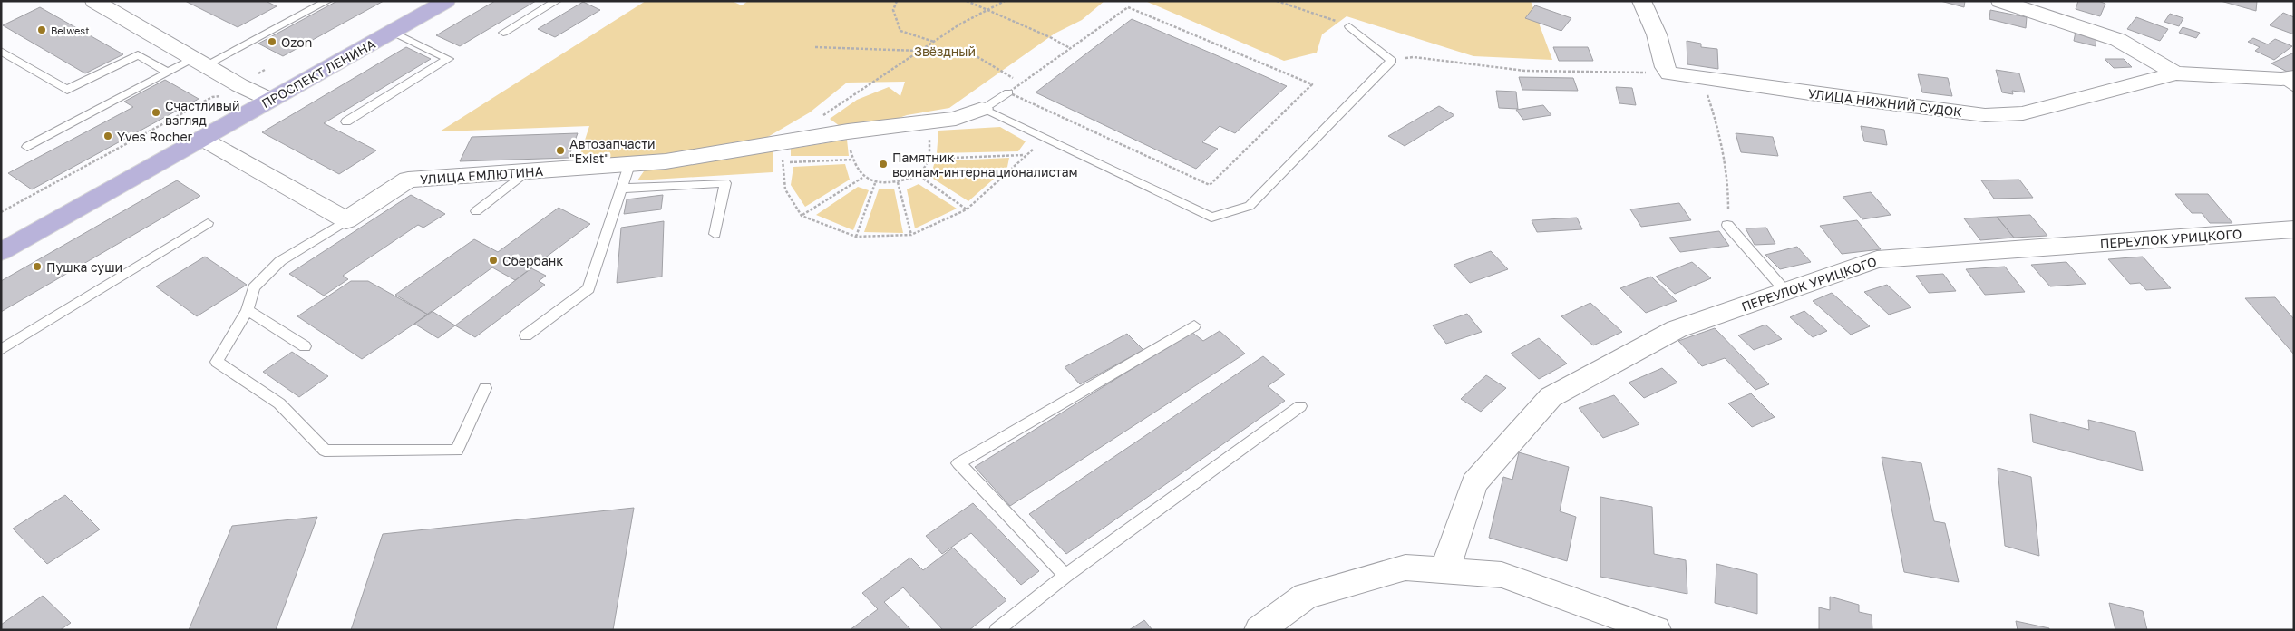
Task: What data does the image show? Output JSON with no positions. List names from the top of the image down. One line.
{"streets":{"main road":["ПРОСПЕКТ ЛЕНИНА"],"street":["УЛИЦА НИЖНИЙ СУДОК","УЛИЦА ЕМЛЮТИНА","ПЕРЕУЛОК УРИЦКОГО"]},"parks":["Звёздный"],"places":["Belwest","Ozon","Счастливый взгляд","Yves Rocher","Автозапчасти \"Exist\"","Памятник воинам-интернационалистам","Сбербанк","Пушка суши"]}
